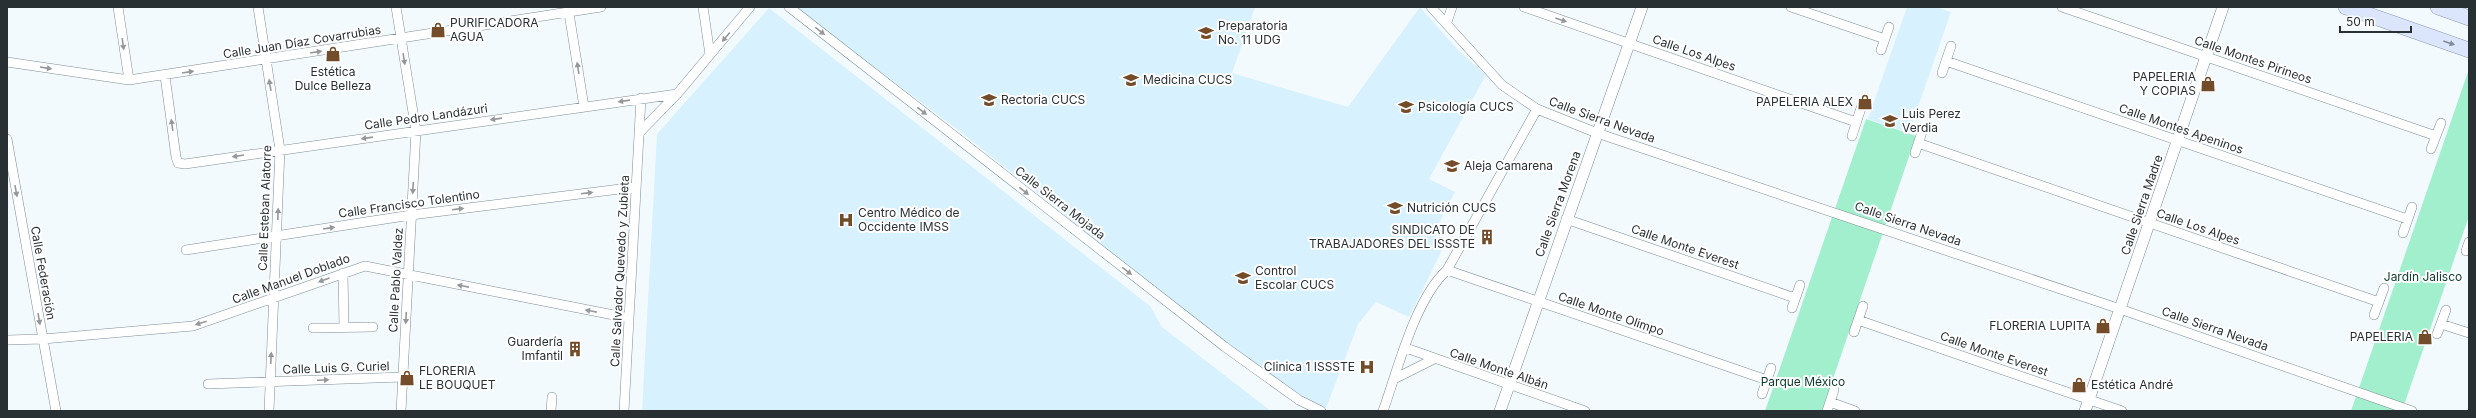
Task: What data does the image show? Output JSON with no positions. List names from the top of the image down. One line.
{"streets":{"street":["Calle Juan Díaz Covarrubias","Calle Los Alpes","Calle Montes Pirineos","Calle Pedro Landázuri","Calle Sierra Nevada","Calle Montes Apeninos","Calle Sierra Mojada","Calle Francisco Tolentino","Calle Sierra Morena","Calle Sierra Madre","Calle Esteban Alatorre","Calle Monte Everest","Calle Salvador Quevedo y Zubieta","Calle Federación","Calle Manuel Doblado","Calle Pablo Valdez","Calle Monte Olimpo","Calle Luis G. Curiel","Calle Monte Albán"]},"crossings":[["Calle Juan Díaz Covarrubias","Calle Pedro Landázuri"],["Calle Juan Díaz Covarrubias","Calle Esteban Alatorre"],["Calle Juan Díaz Covarrubias","Calle Pablo Valdez"],["Calle Los Alpes","Calle Sierra Morena"],["Calle Los Alpes","Calle Sierra Madre"],["Calle Montes Pirineos","Calle Sierra Madre"],["Calle Pedro Landázuri","Calle Esteban Alatorre"],["Calle Pedro Landázuri","Calle Salvador Quevedo y Zubieta"],["Calle Pedro Landázuri","Calle Pablo Valdez"],["Calle Sierra Nevada","Calle Sierra Morena"],["Calle Sierra Nevada","Calle Sierra Madre"],["Calle Montes Apeninos","Calle Sierra Madre"],["Calle Francisco Tolentino","Calle Esteban Alatorre"],["Calle Francisco Tolentino","Calle Salvador Quevedo y Zubieta"],["Calle Francisco Tolentino","Calle Pablo Valdez"],["Calle Sierra Morena","Calle Monte Everest"],["Calle Sierra Morena","Calle Monte Olimpo"],["Calle Sierra Morena","Calle Monte Albán"],["Calle Sierra Madre","Calle Monte Everest"],["Calle Esteban Alatorre","Calle Manuel Doblado"],["Calle Esteban Alatorre","Calle Luis G. Curiel"],["Calle Salvador Quevedo y Zubieta","Calle Manuel Doblado"],["Calle Federación","Calle Manuel Doblado"],["Calle Manuel Doblado","Calle Pablo Valdez"],["Calle Pablo Valdez","Calle Luis G. Curiel"]],"one_way":["Calle Juan Díaz Covarrubias","Calle Pedro Landázuri","Calle Sierra Mojada","Calle Francisco Tolentino","Calle Esteban Alatorre","Calle Federación","Calle Manuel Doblado","Calle Pablo Valdez"],"parks":["Jardín Jalisco","Parque México"],"places":{"shop":["PURIFICADORA AGUA","Estética Dulce Belleza","PAPELERIA Y COPIAS","PAPELERIA ALEX","FLORERIA LUPITA","PAPELERIA","FLORERIA LE BOUQUET","Estética André"],"school or university":["Preparatoria No. 11 UDG","Medicina CUCS","Rectoria CUCS","Psicología CUCS","Luis Perez Verdia","Aleja Camarena","Nutrición CUCS","Control Escolar CUCS"],"hospital":["Centro Médico de Occidente IMSS","Clinica 1 ISSSTE"],"building":["SINDICATO DE TRABAJADORES DEL ISSSTE","Guardería Imfantil"]},"scale_bar":"50 m"}
